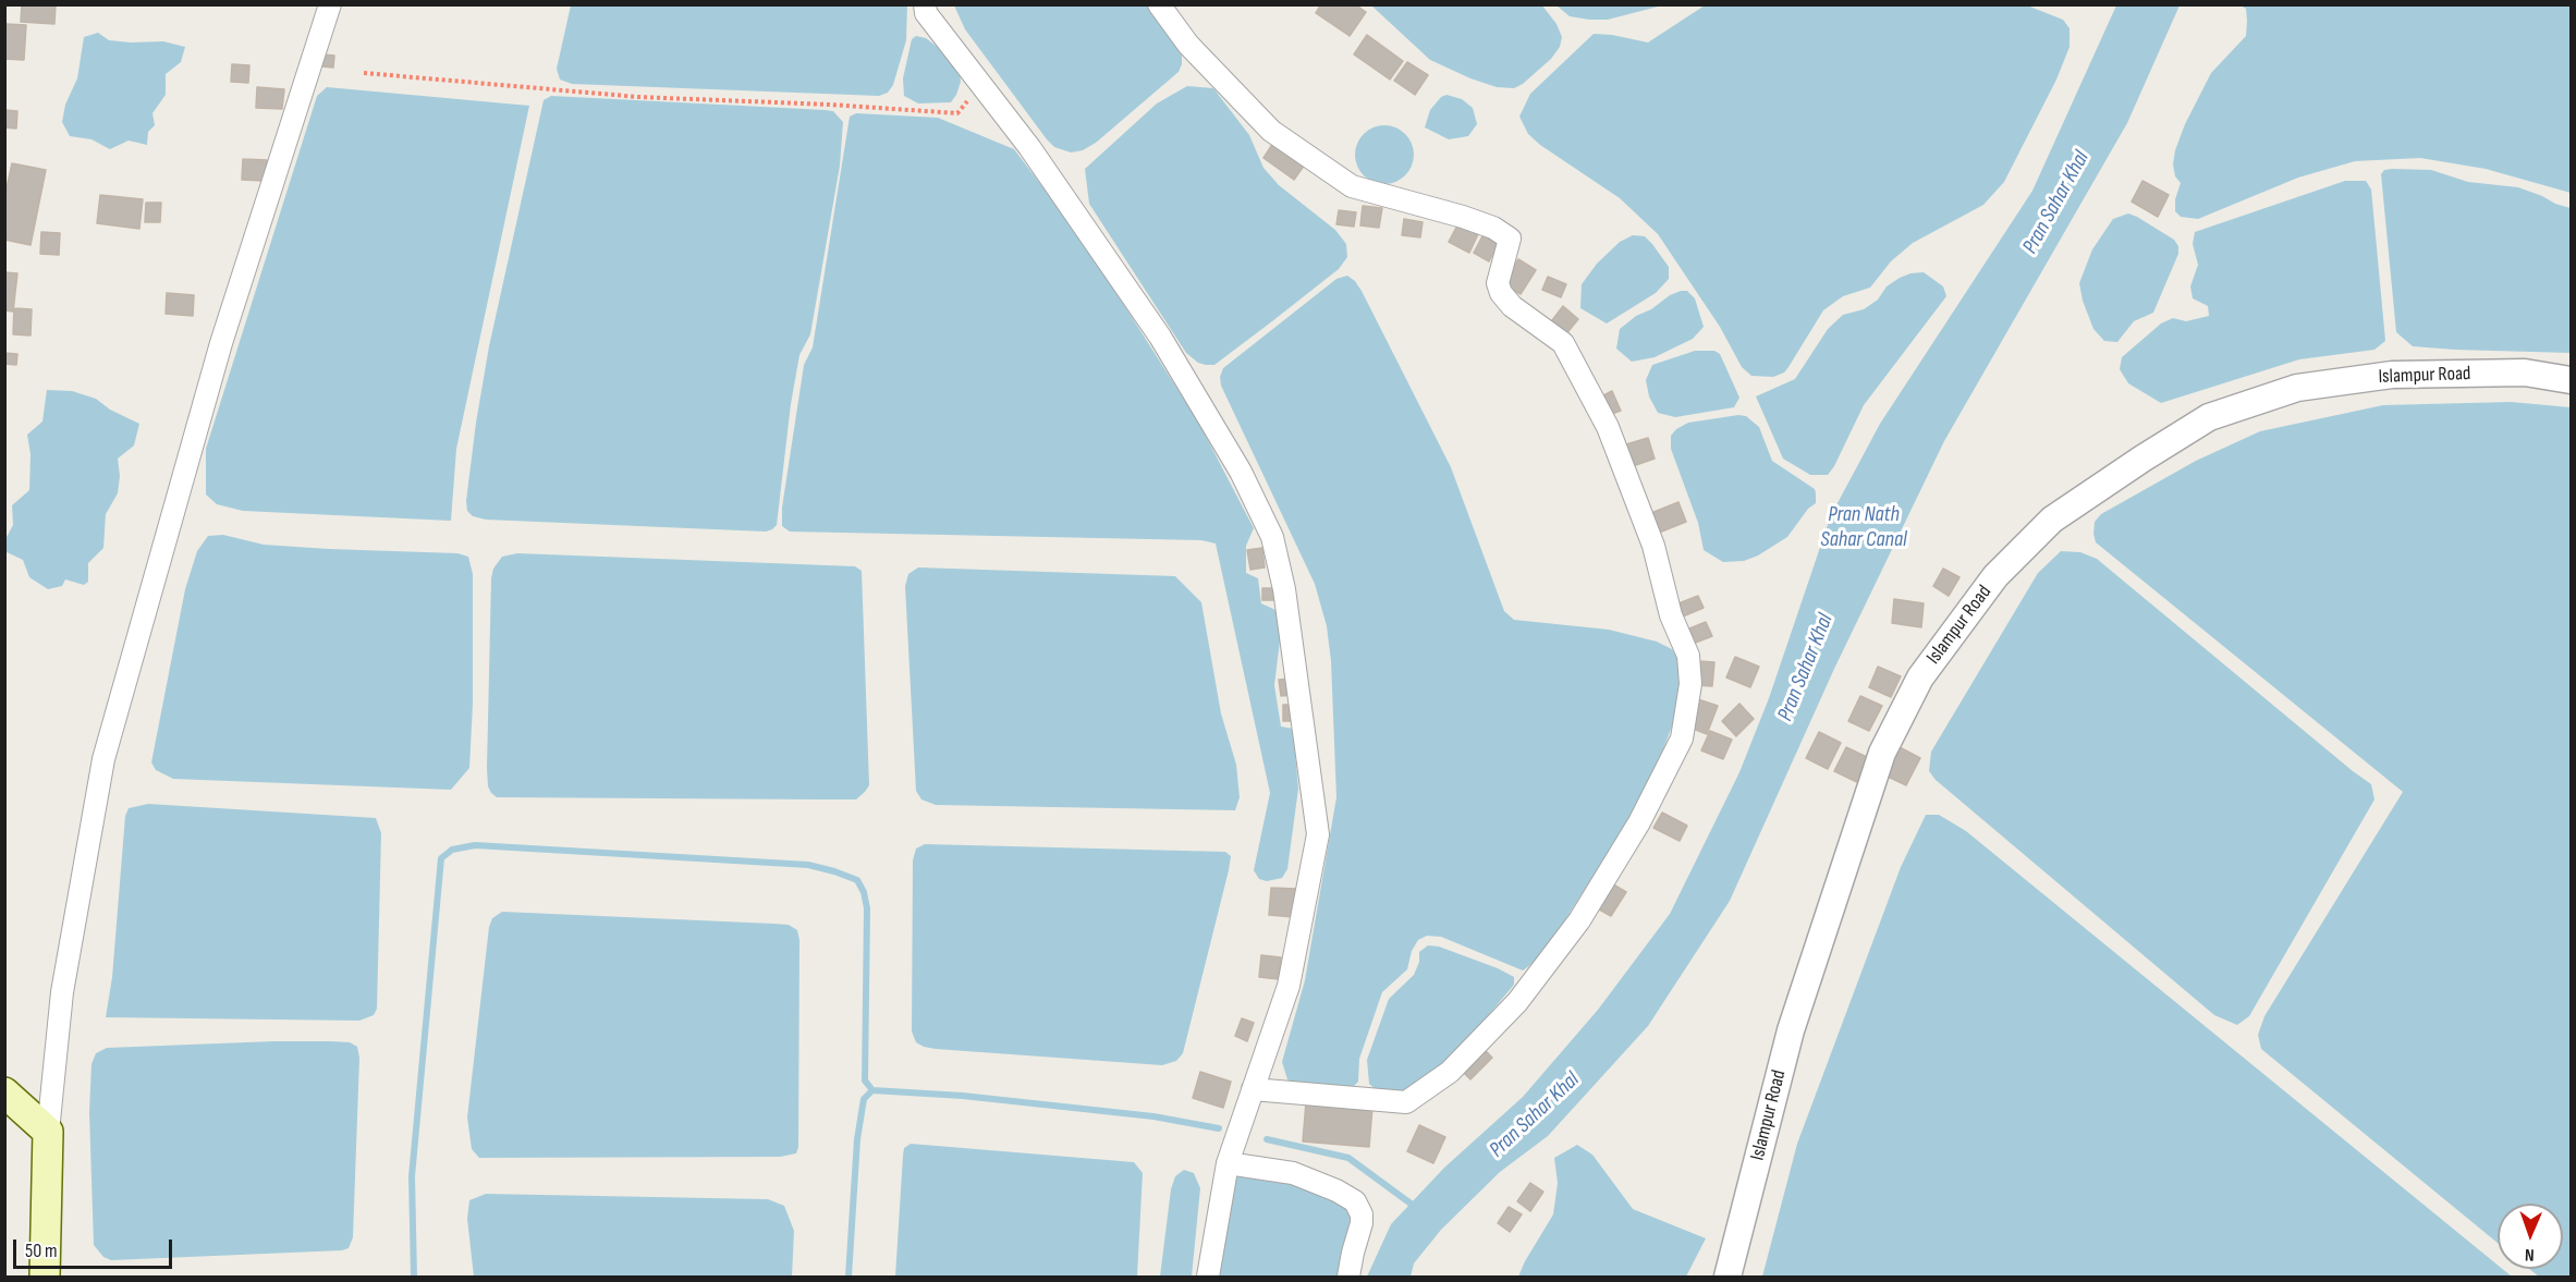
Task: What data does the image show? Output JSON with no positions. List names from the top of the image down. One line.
{"streets":{"street":["Islampur Road"]},"water":["Pran Sahar Khal","Pran Nath Sahar Canal"],"scale_bar":"50 m","north":"bottom"}
